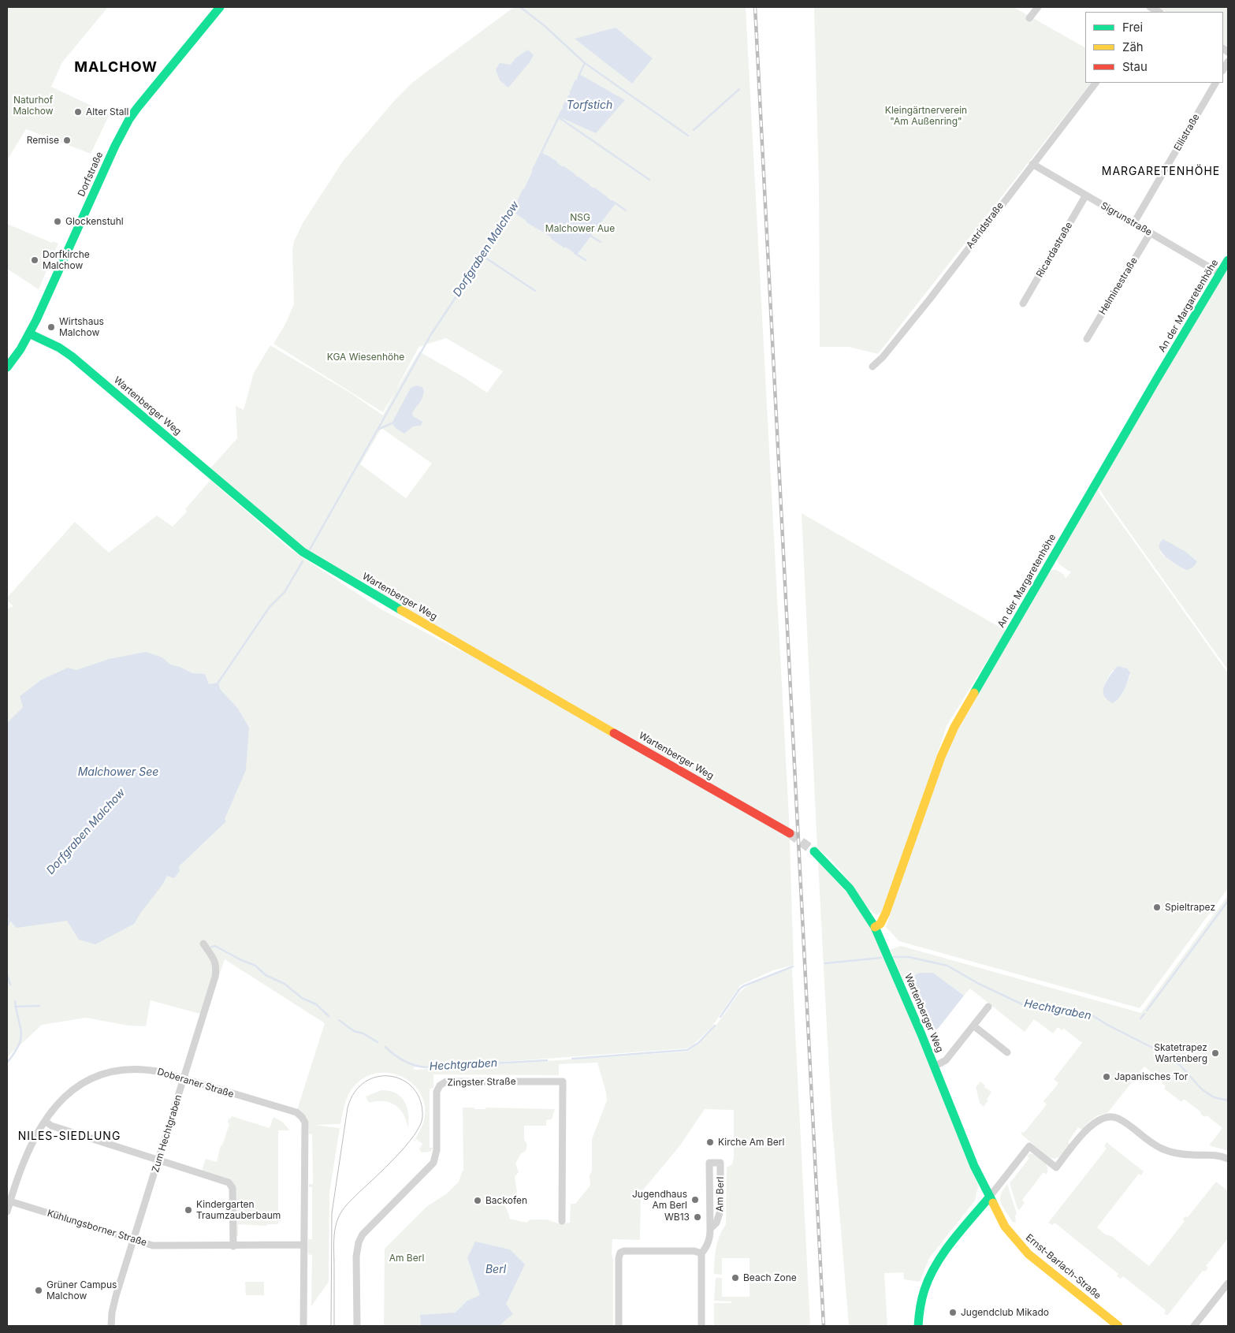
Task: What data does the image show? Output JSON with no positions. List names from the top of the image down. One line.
{"streets":{"main road":["Dorfstraße","An der Margaretenhöhe","Wartenberger Weg","Ernst-Barlach-Straße"],"street":["Ellistraße","Sigrunstraße","Astridstraße","Ricardastraße","Helminestraße","Zingster Straße","Doberaner Straße","Zum Hechtgraben","Am Berl","Kühlungsborner Straße"]},"crossings":[["Ellistraße","Sigrunstraße"],["Dorfstraße","Wartenberger Weg"],["Sigrunstraße","Astridstraße"],["Sigrunstraße","Ricardastraße"],["Sigrunstraße","Helminestraße"],["Sigrunstraße","An der Margaretenhöhe"],["An der Margaretenhöhe","Wartenberger Weg"],["Wartenberger Weg","Ernst-Barlach-Straße"],["Doberaner Straße","Zum Hechtgraben"],["Doberaner Straße","Kühlungsborner Straße"],["Zum Hechtgraben","Kühlungsborner Straße"]],"districts":["MALCHOW","MARGARETENHÖHE","NILES-SIEDLUNG"],"water":["Torfstich","Dorfgraben Malchow","Malchower See","Hechtgraben","Berl"],"parks":["Naturhof Malchow","Kleingärtnerverein \"Am Außenring\"","NSG Malchower Aue","KGA Wiesenhöhe","Am Berl"],"places":["Alter Stall","Remise","Glockenstuhl","Dorfkirche Malchow","Wirtshaus Malchow","Spieltrapez","Skatetrapez Wartenberg","Japanisches Tor","Kirche Am Berl","Jugendhaus Am Berl","Backofen","Kindergarten Traumzauberbaum","WB13","Beach Zone","Grüner Campus Malchow","Jugendclub Mikado"],"legend":["Frei","Zäh","Stau"]}
